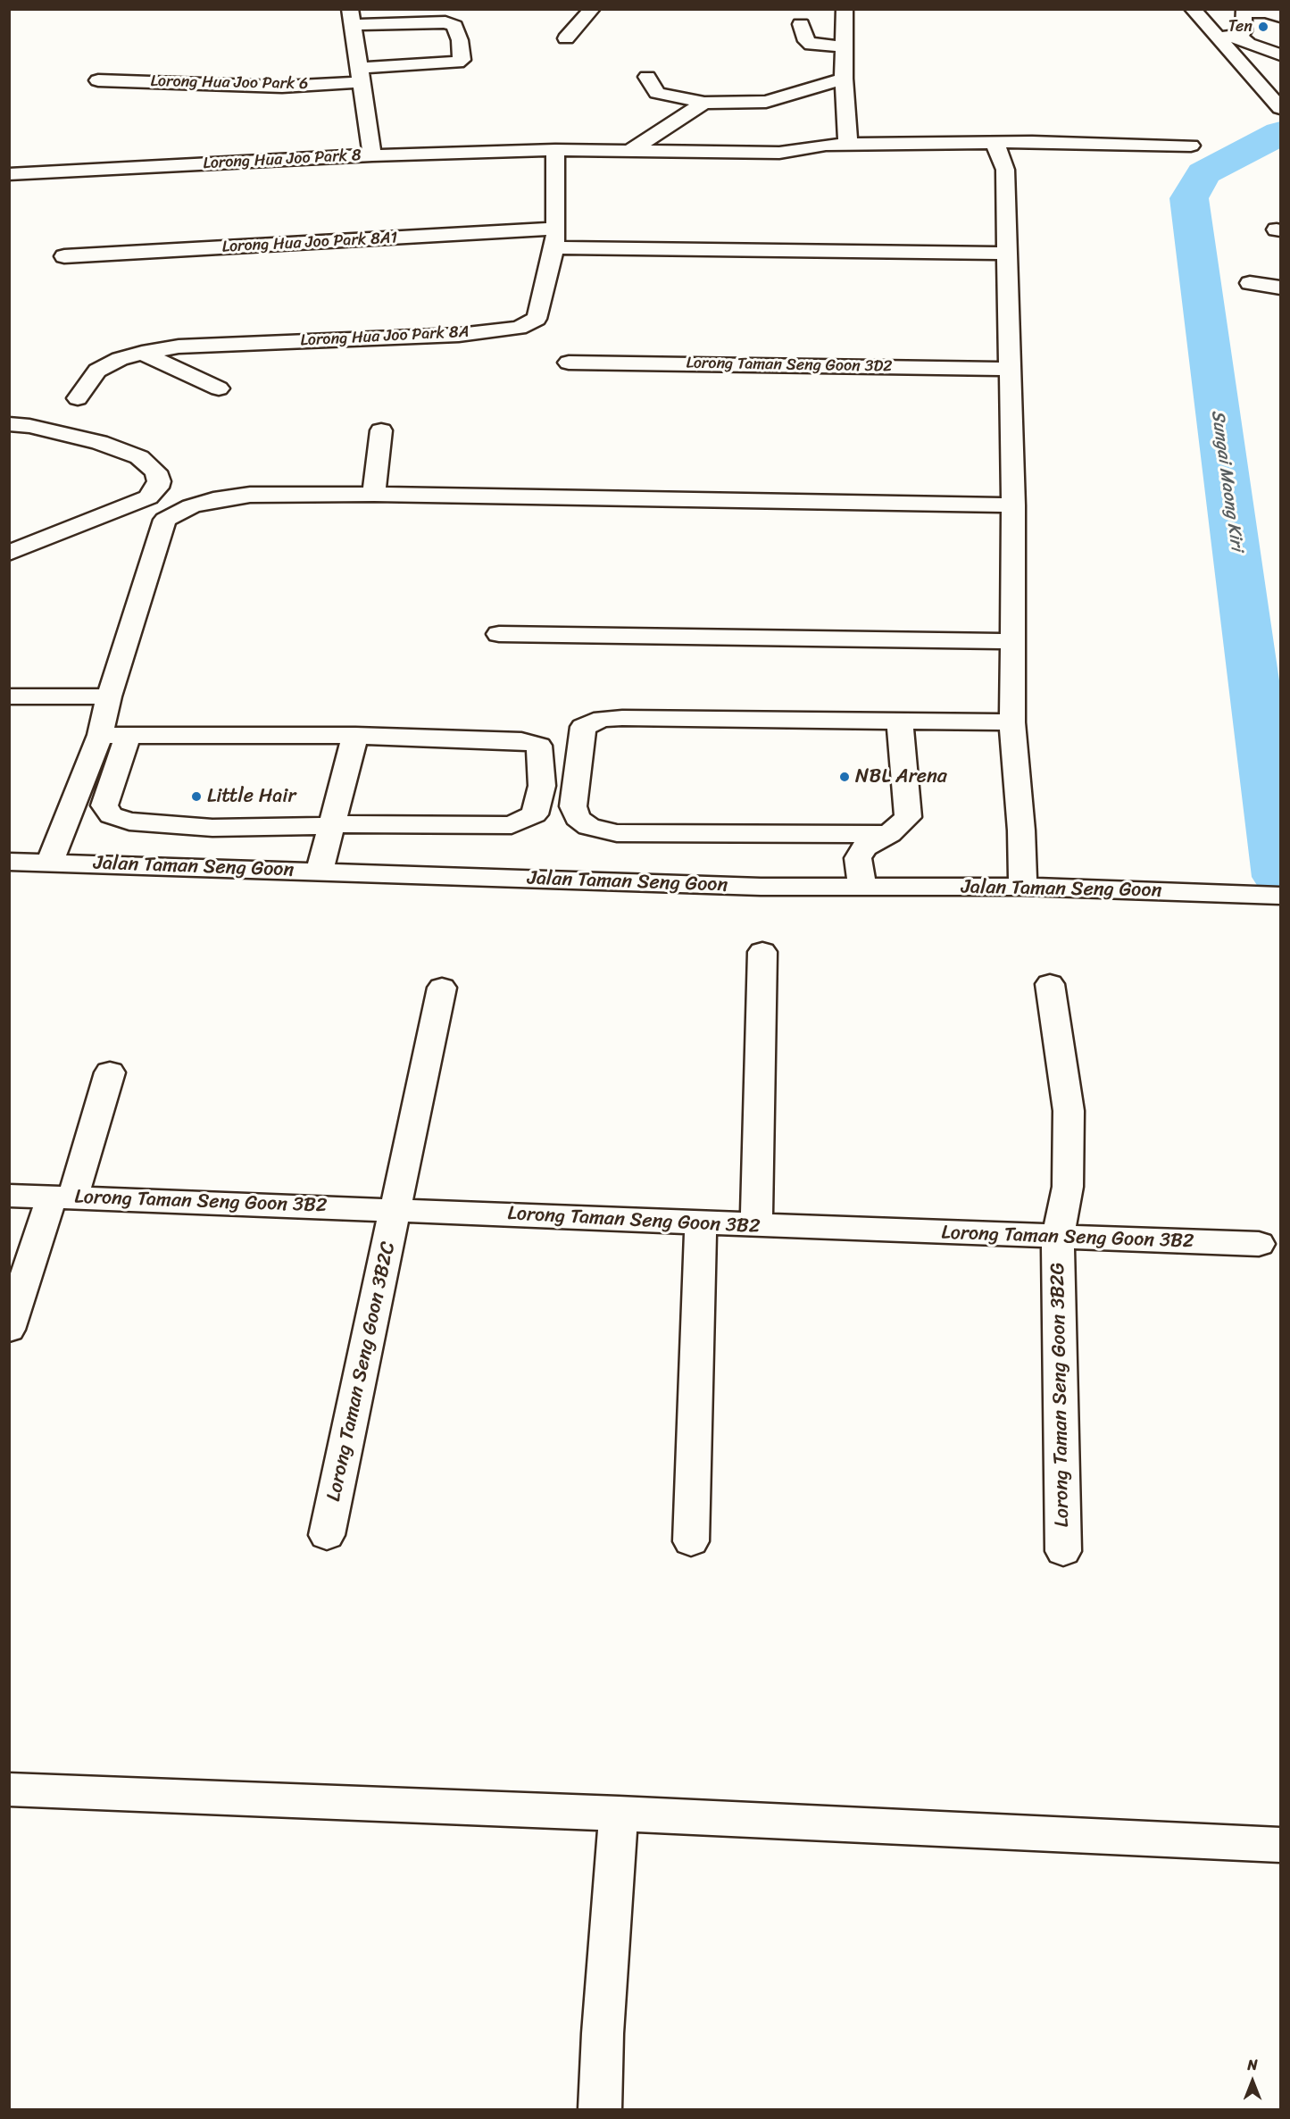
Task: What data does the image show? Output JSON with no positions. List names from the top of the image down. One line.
{"streets":{"street":["Lorong Hua Joo Park 6","Lorong Hua Joo Park 8","Lorong Hua Joo Park 8A1","Lorong Hua Joo Park 8A","Lorong Taman Seng Goon 3D2","Jalan Taman Seng Goon","Lorong Taman Seng Goon 3B2","Lorong Taman Seng Goon 3B2C","Lorong Taman Seng Goon 3B2G"]},"crossings":[["Lorong Hua Joo Park 8","Lorong Hua Joo Park 8A"],["Lorong Hua Joo Park 8A1","Lorong Hua Joo Park 8A"],["Lorong Taman Seng Goon 3B2","Lorong Taman Seng Goon 3B2C"],["Lorong Taman Seng Goon 3B2","Lorong Taman Seng Goon 3B2G"]],"water":["Sungai Maong Kiri"],"places":["Ten","NBL Arena","Little Hair"],"north":"top"}
